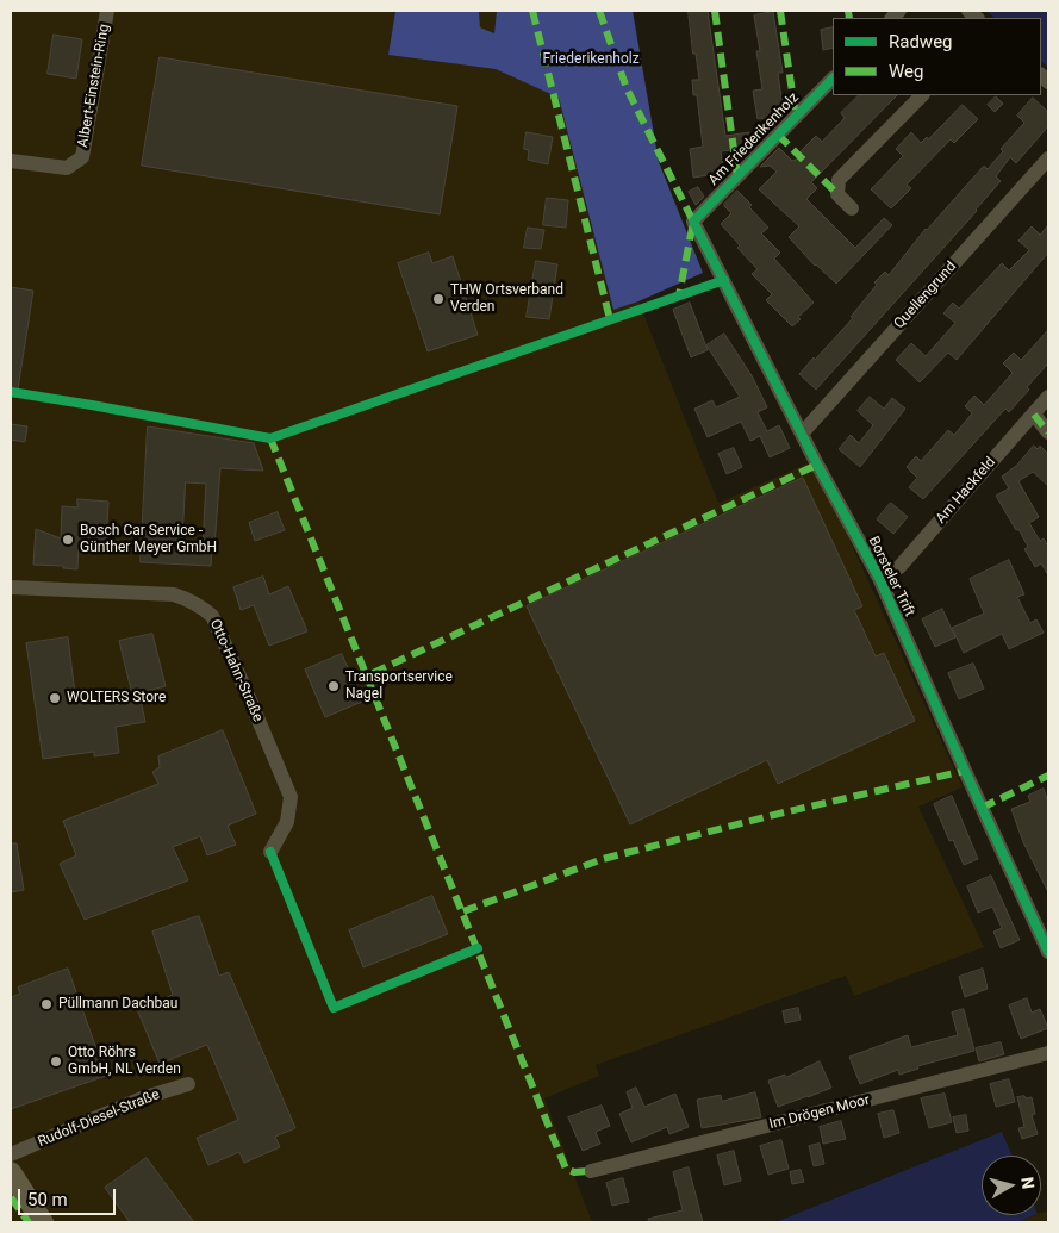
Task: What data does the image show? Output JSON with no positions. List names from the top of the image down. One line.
{"streets":{"street":["Albert-Einstein-Ring","Am Friederikenholz","Quellengrund","Am Hackfeld","Borsteler Trift","Otto-Hahn-Straße","Im Drögen Moor","Rudolf-Diesel-Straße"]},"crossings":[["Am Friederikenholz","Borsteler Trift"],["Quellengrund","Borsteler Trift"],["Am Hackfeld","Borsteler Trift"]],"parks":["Friederikenholz"],"places":["THW Ortsverband Verden","Bosch Car Service - Günther Meyer GmbH","Transportservice Nagel","WOLTERS Store","Püllmann Dachbau","Otto Röhrs GmbH, NL Verden"],"legend":["Radweg","Weg"],"scale_bar":"50 m","north":"right"}
